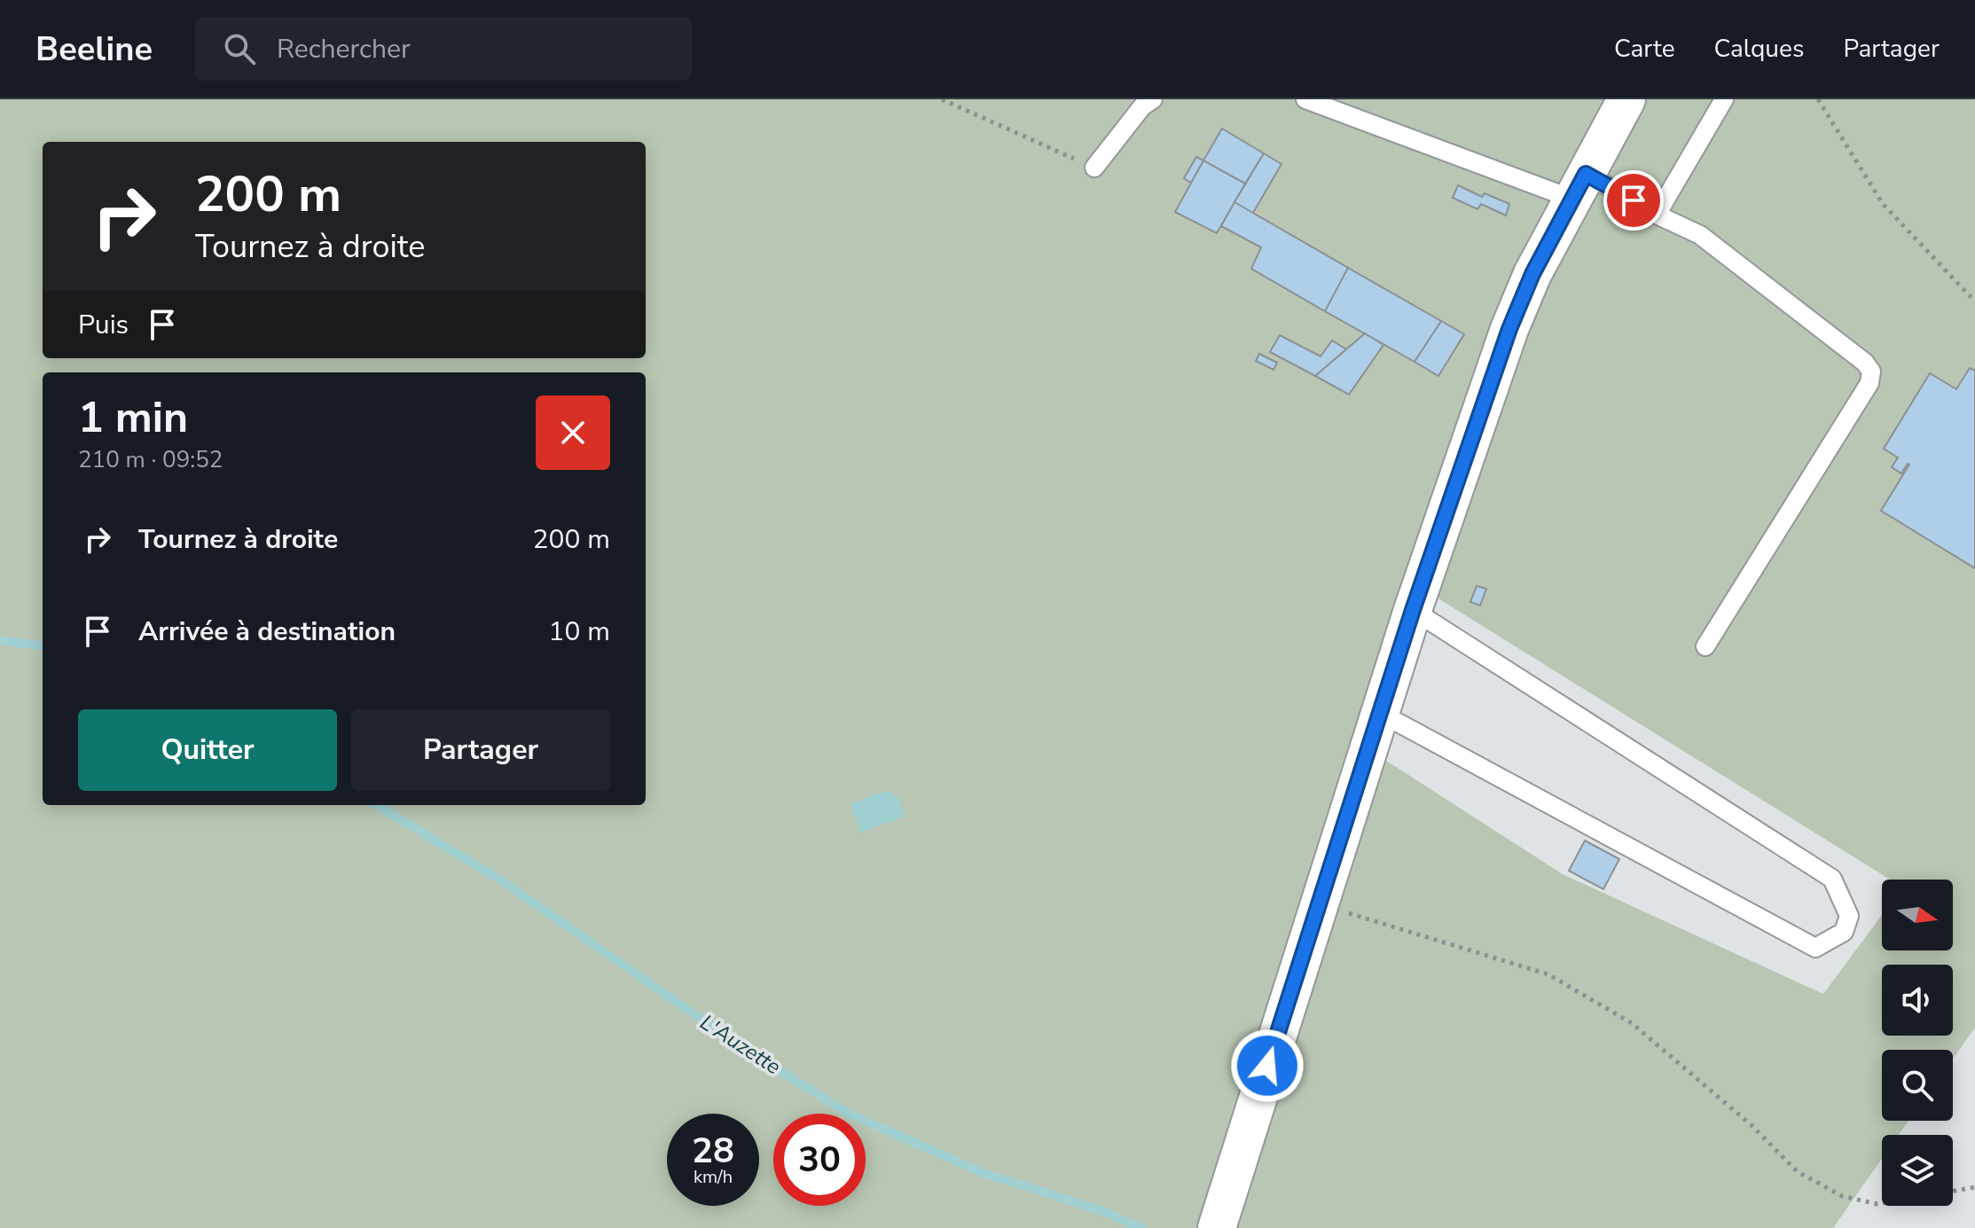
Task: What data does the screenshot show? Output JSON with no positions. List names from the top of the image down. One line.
{"water":["L'Auzette"],"north":"right","page":{"header":"Beeline","search":"Rechercher","nav":["Carte","Calques","Partager"],"turn":["200 m","Tournez à droite"],"then":"Puis","heading":["1 min","210 m · 09:52"],"list":[{"name":"Tournez à droite","value":"200 m"},{"name":"Arrivée à destination","value":"10 m"}],"buttons":["Quitter","Partager"],"speed":"28 km/h","limit":"30"}}
